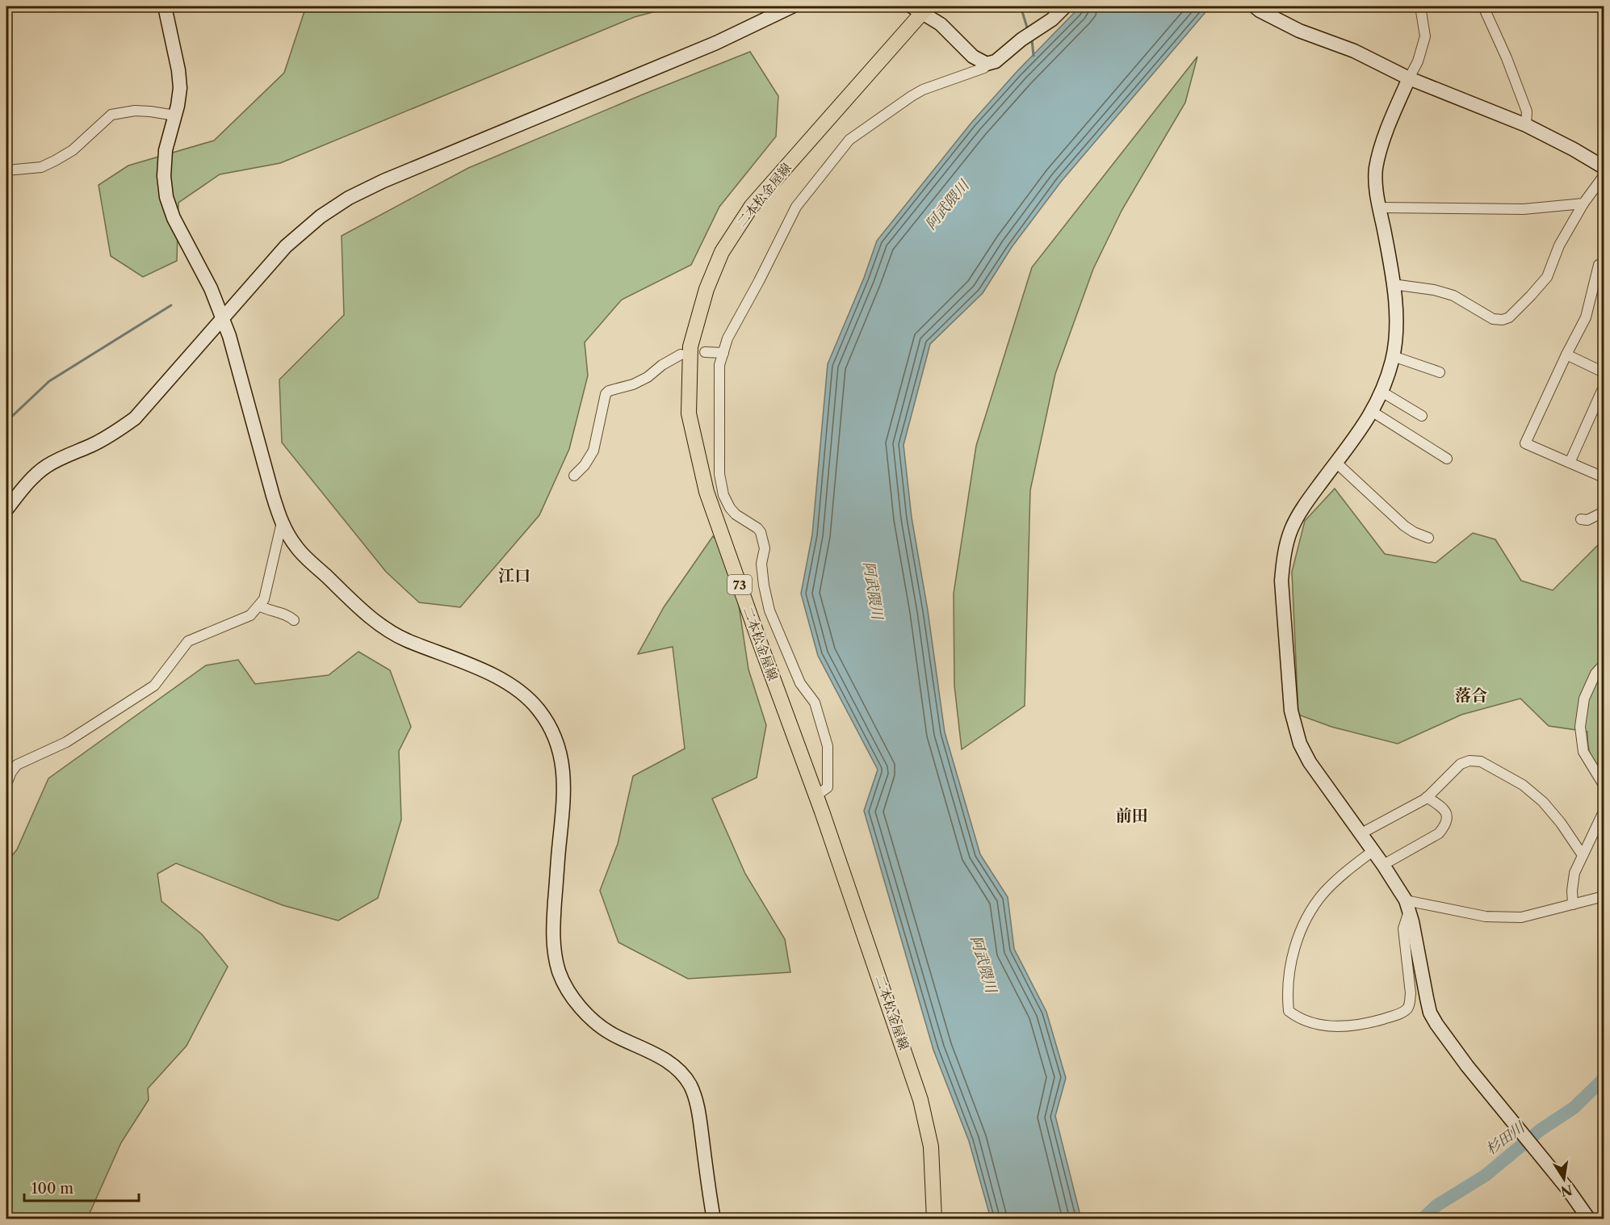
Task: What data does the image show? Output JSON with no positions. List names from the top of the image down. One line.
{"streets":{"main road":["二本松金屋線","73"]},"districts":["江口","落合","前田"],"water":["阿武隈川","杉田川"],"scale_bar":"100 m","north":"bottom"}
